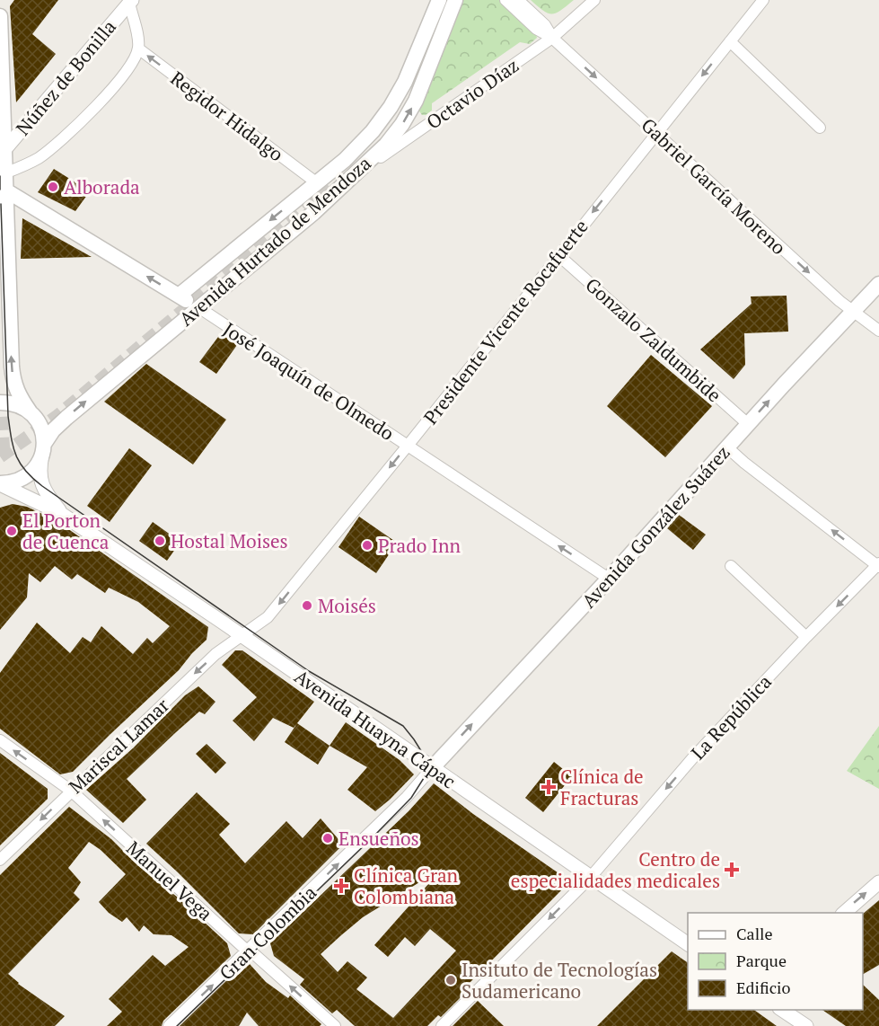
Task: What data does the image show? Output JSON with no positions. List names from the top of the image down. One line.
{"streets":{"main road":["Avenida Hurtado de Mendoza","José Joaquín de Olmedo","Avenida González Suárez"],"street":["Núñez de Bonilla","Octavio Díaz","Regidor Hidalgo","Gabriel García Moreno","Presidente Vicente Rocafuerte","Gonzalo Zaldumbide","La República","Avenida Huayna Cápac","Mariscal Lamar","Manuel Vega","Gran Colombia"]},"crossings":[["Octavio Díaz","Gabriel García Moreno"],["Octavio Díaz","Avenida Hurtado de Mendoza"],["Regidor Hidalgo","Avenida Hurtado de Mendoza"],["Gabriel García Moreno","Presidente Vicente Rocafuerte"],["Gabriel García Moreno","Avenida González Suárez"],["Avenida Hurtado de Mendoza","José Joaquín de Olmedo"],["Presidente Vicente Rocafuerte","Gonzalo Zaldumbide"],["Presidente Vicente Rocafuerte","José Joaquín de Olmedo"],["Presidente Vicente Rocafuerte","Avenida Huayna Cápac"],["Presidente Vicente Rocafuerte","Mariscal Lamar"],["Gonzalo Zaldumbide","Avenida González Suárez"],["José Joaquín de Olmedo","Avenida González Suárez"],["Avenida González Suárez","Avenida Huayna Cápac"],["Avenida González Suárez","Gran Colombia"],["La República","Avenida Huayna Cápac"],["Avenida Huayna Cápac","Mariscal Lamar"],["Avenida Huayna Cápac","Gran Colombia"],["Mariscal Lamar","Manuel Vega"],["Manuel Vega","Gran Colombia"]],"one_way":["Regidor Hidalgo","Gabriel García Moreno","Presidente Vicente Rocafuerte","José Joaquín de Olmedo","Avenida González Suárez","La República","Mariscal Lamar","Manuel Vega","Gran Colombia"],"places":{"other":["Alborada","El Porton de Cuenca","Hostal Moises","Prado Inn","Moisés","Ensueños","Insituto de Tecnologías Sudamericano"],"health":["Clínica de Fracturas","Centro de especialidades medicales","Clínica Gran Colombiana"]},"legend":["Calle","Parque","Edificio"]}
